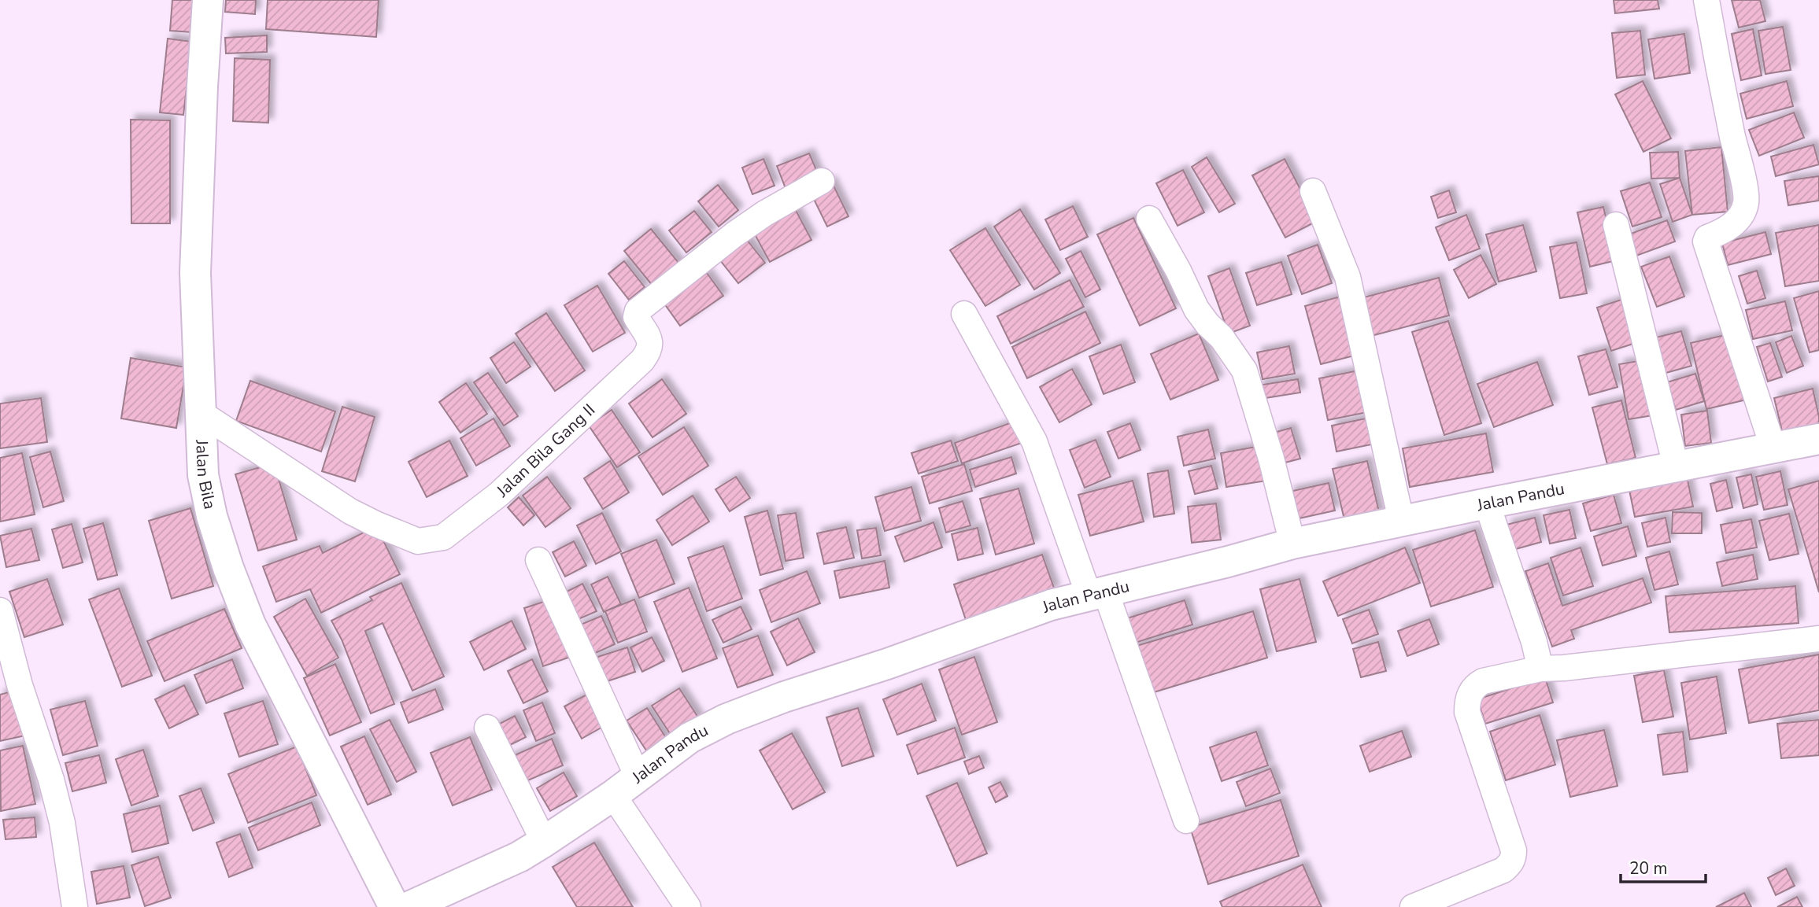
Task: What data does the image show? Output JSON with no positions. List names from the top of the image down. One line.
{"streets":{"main road":["Jalan Bila","Jalan Pandu"],"street":["Jalan Bila Gang II"]},"crossings":[["Jalan Bila Gang II","Jalan Bila"]],"scale_bar":"20 m"}
